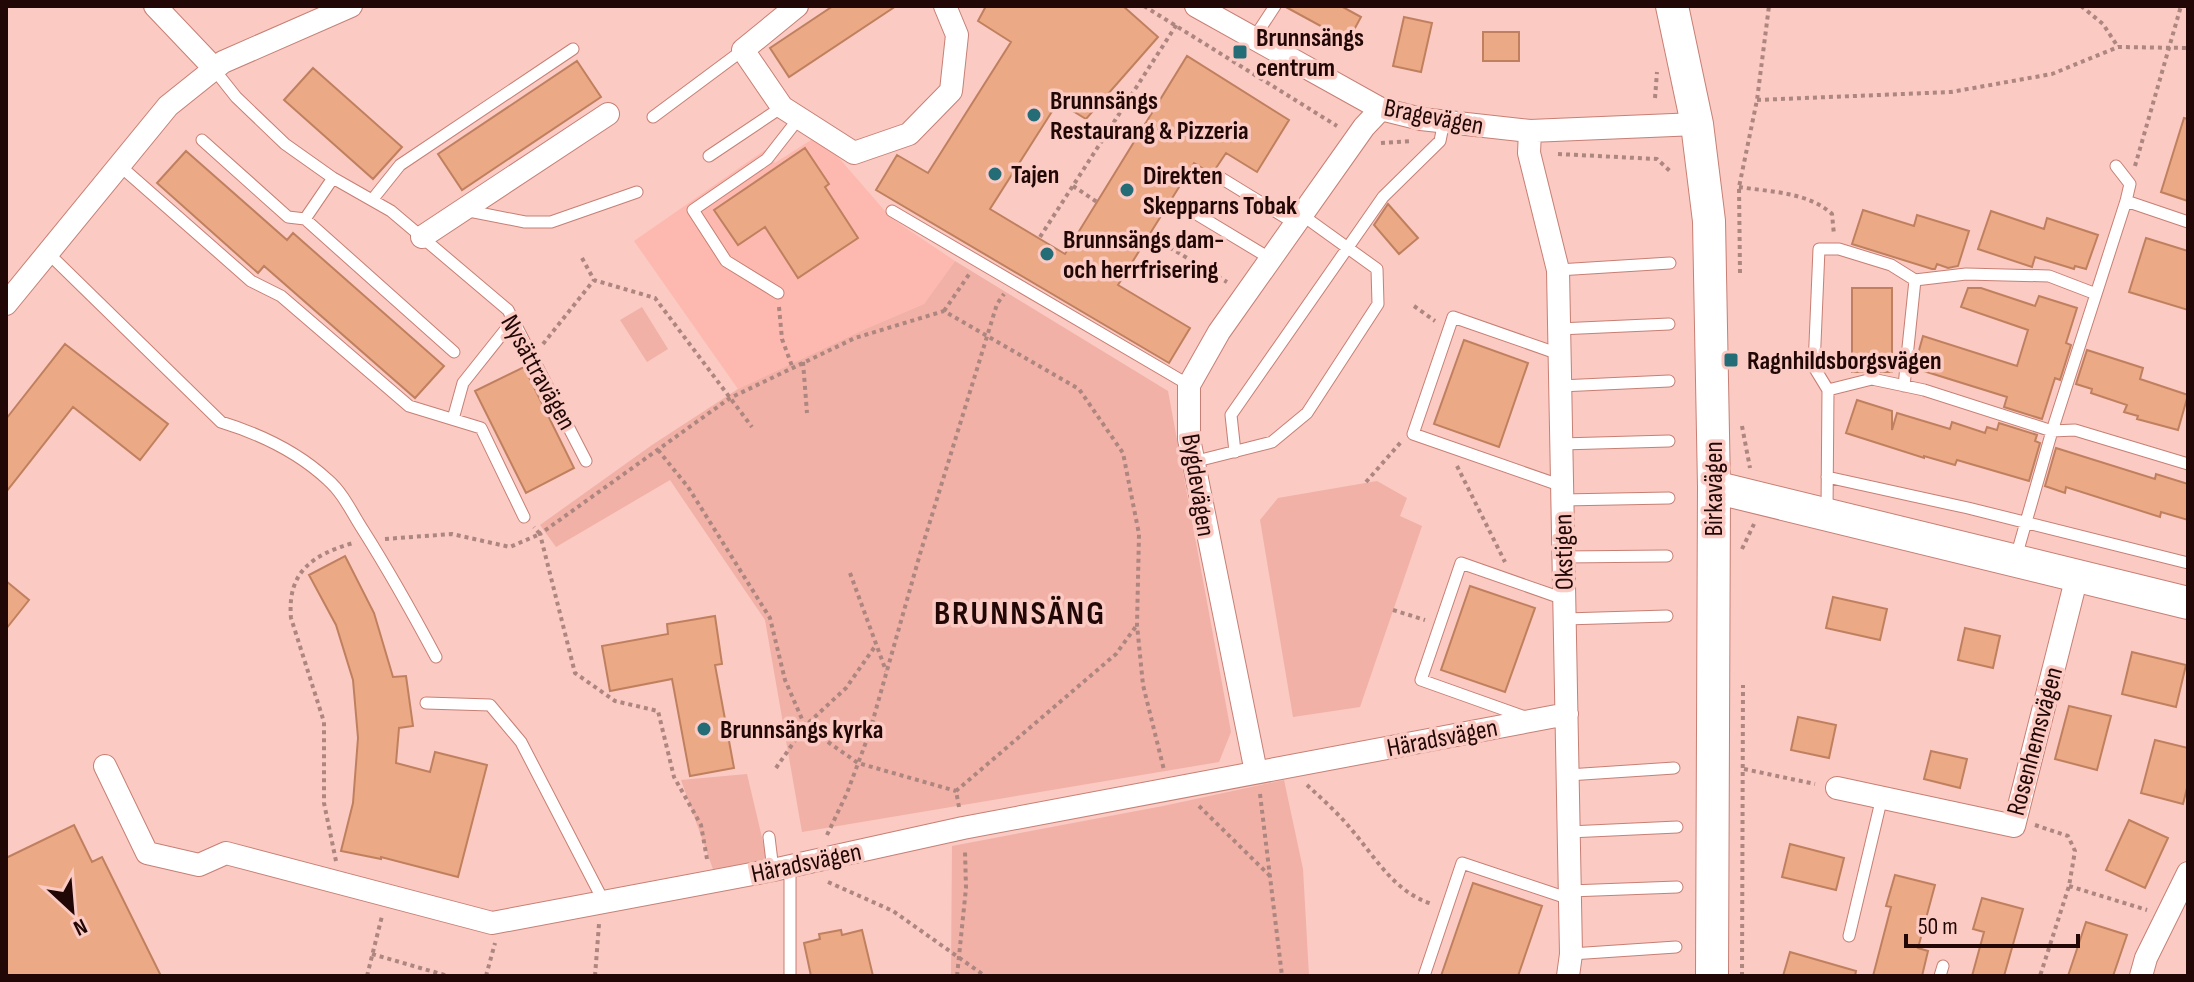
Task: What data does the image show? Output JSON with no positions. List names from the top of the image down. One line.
{"streets":{"street":["Bragevägen","Bygdevägen","Birkavägen","Okstigen","Häradsvägen","Rosenhemsvägen"],"lane":["Nysättravägen"]},"crossings":[["Bragevägen","Bygdevägen"],["Bragevägen","Birkavägen"],["Bragevägen","Okstigen"],["Bygdevägen","Häradsvägen"],["Okstigen","Häradsvägen"]],"districts":["BRUNNSÄNG"],"places":{"transit":["Brunnsängs centrum","Ragnhildsborgsvägen"],"other":["Brunnsängs Restaurang & Pizzeria","Tajen","Direkten Skepparns Tobak","Brunnsängs dam- och herrfrisering","Brunnsängs kyrka"]},"scale_bar":"50 m","north":"bottom right"}
